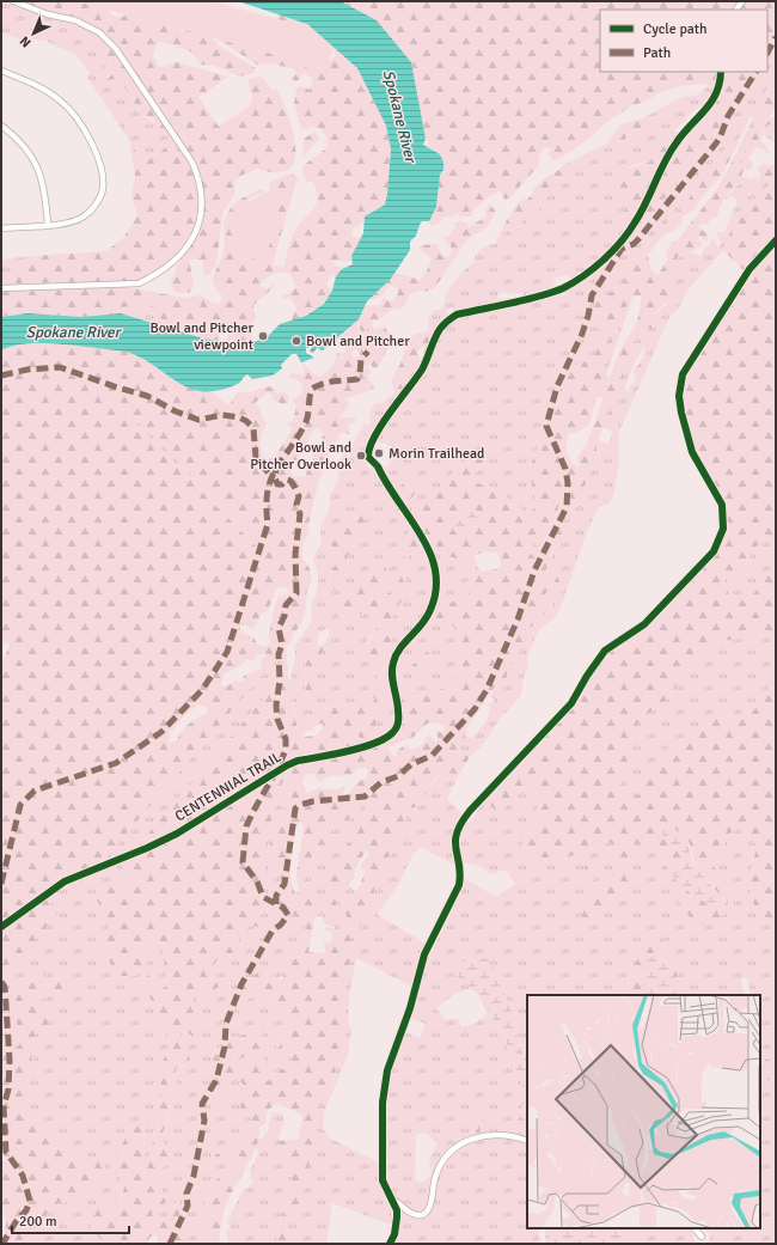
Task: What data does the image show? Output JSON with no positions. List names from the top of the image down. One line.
{"streets":{"cycle path":["CENTENNIAL TRAIL"]},"water":["Spokane River"],"places":["Bowl and Pitcher viewpoint","Bowl and Pitcher","Morin Trailhead","Bowl and Pitcher Overlook"],"legend":["Cycle path","Path"],"scale_bar":"200 m","north":"bottom left"}
